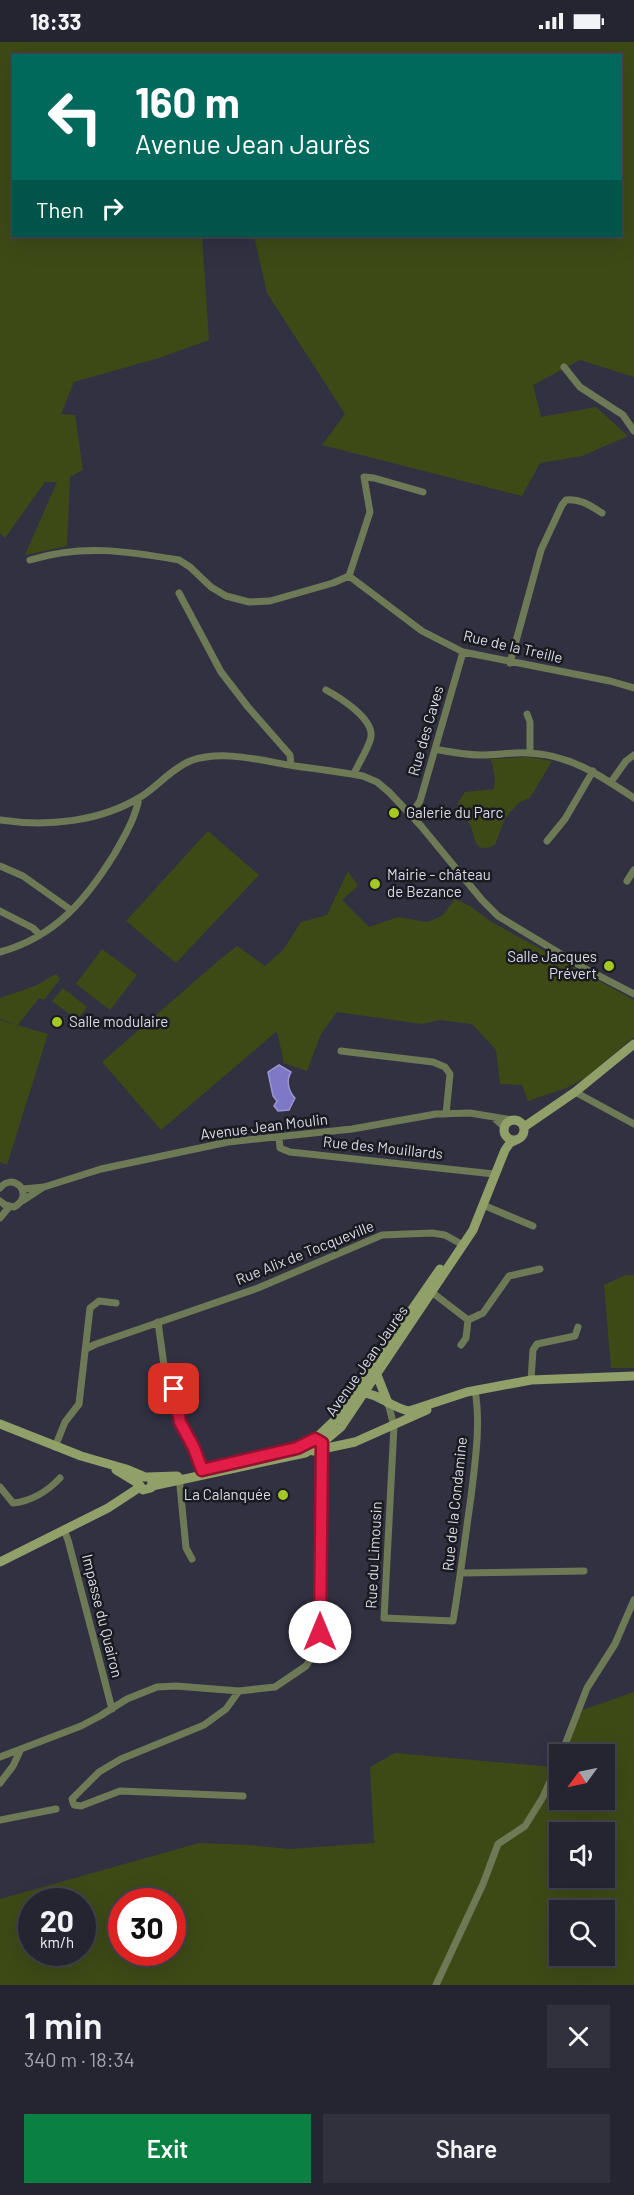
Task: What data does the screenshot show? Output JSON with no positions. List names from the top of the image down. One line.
{"streets":{"main road":["Avenue Jean Jaurès"],"street":["Rue de la Treille","Rue des Caves","Avenue Jean Moulin","Rue des Mouillards","Rue Alix de Tocqueville","Rue de la Condamine","Rue du Limousin","Impasse du Quairon"]},"crossings":[["Rue de la Treille","Rue des Caves"],["Avenue Jean Moulin","Rue des Mouillards"],["Avenue Jean Moulin","Avenue Jean Jaurès"],["Rue des Mouillards","Avenue Jean Jaurès"],["Rue Alix de Tocqueville","Avenue Jean Jaurès"],["Avenue Jean Jaurès","Impasse du Quairon"],["Rue de la Condamine","Rue du Limousin"]],"places":["Galerie du Parc","Mairie - château de Bezance","Salle Jacques Prévert","Salle modulaire","La Calanquée"],"north":"bottom left","page":{"status":"18:33","turn":["160 m","Avenue Jean Jaurès"],"then":"Then","speed":"20 km/h","limit":"30","heading":["1 min","340 m · 18:34"],"buttons":["Exit","Share"]}}
